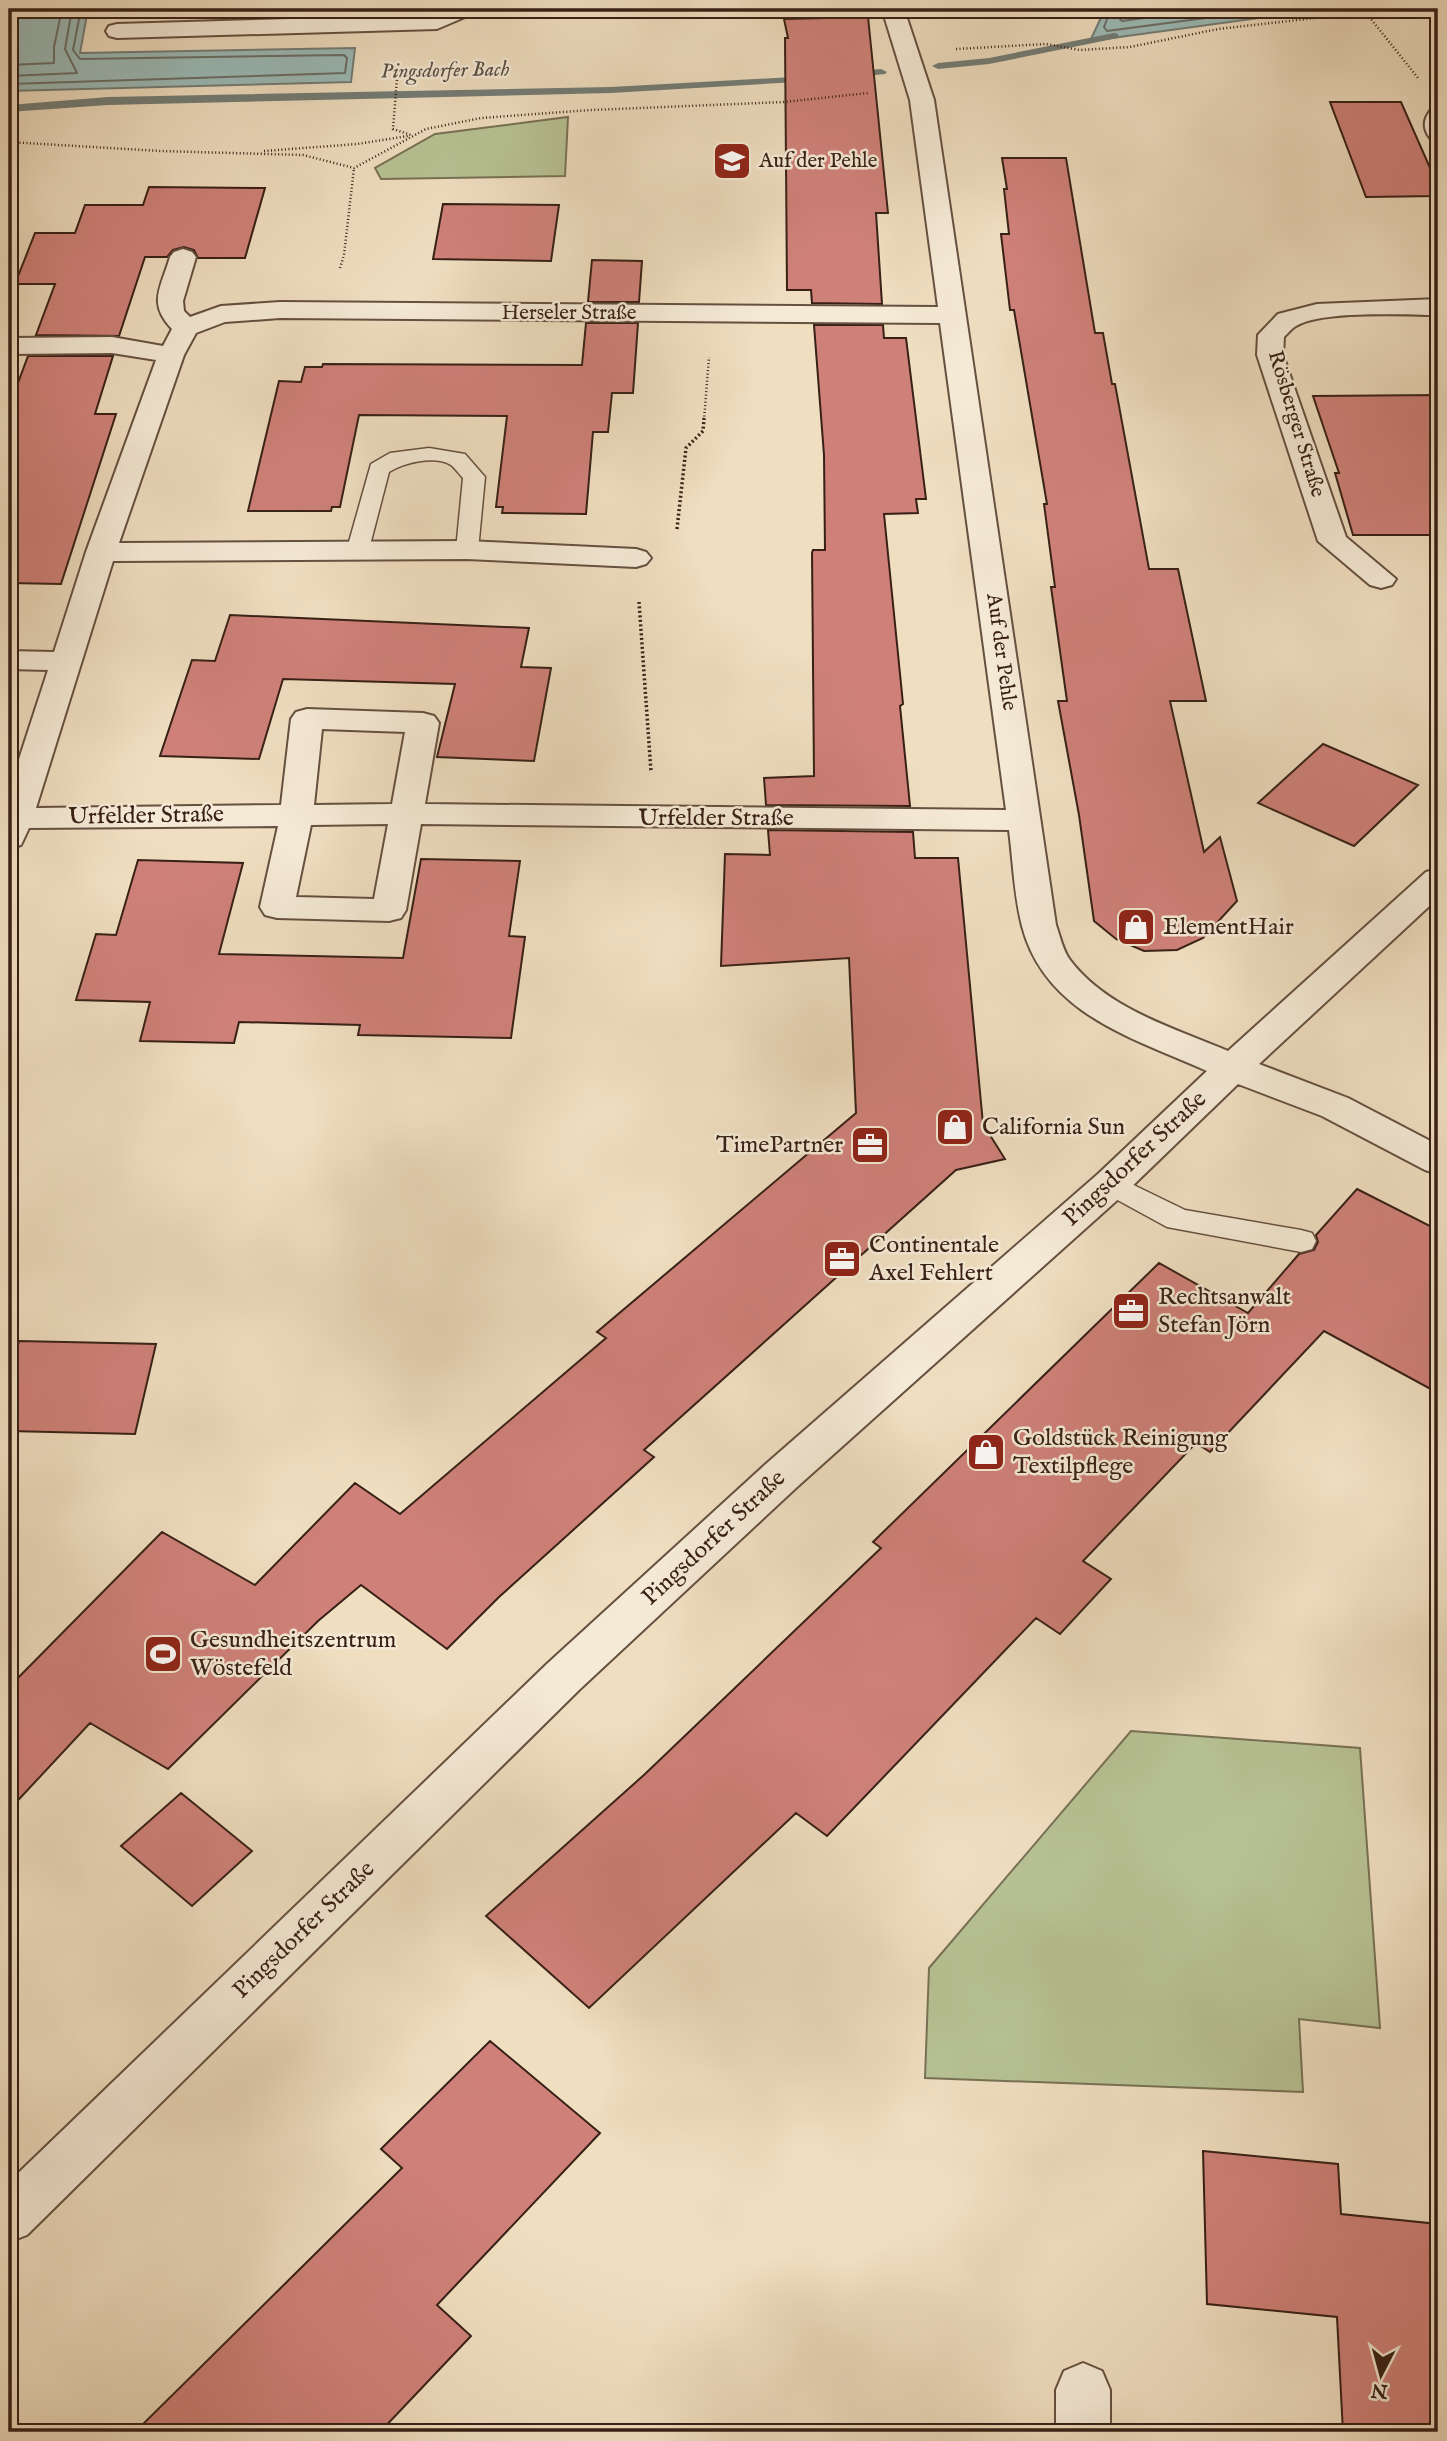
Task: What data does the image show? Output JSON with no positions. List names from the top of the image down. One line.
{"streets":{"street":["Herseler Straße","Rösberger Straße","Auf der Pehle","Urfelder Straße","Pingsdorfer Straße"]},"crossings":[["Herseler Straße","Auf der Pehle"],["Auf der Pehle","Urfelder Straße"],["Auf der Pehle","Pingsdorfer Straße"]],"water":["Pingsdorfer Bach"],"places":{"school or university":["Auf der Pehle"],"shop":["ElementHair","California Sun","Goldstück Reinigung Textilpflege"],"office":["TimePartner","Continentale Axel Fehlert","Rechtsanwalt Stefan Jörn"],"sports":["Gesundheitszentrum Wöstefeld"]},"north":"bottom"}
